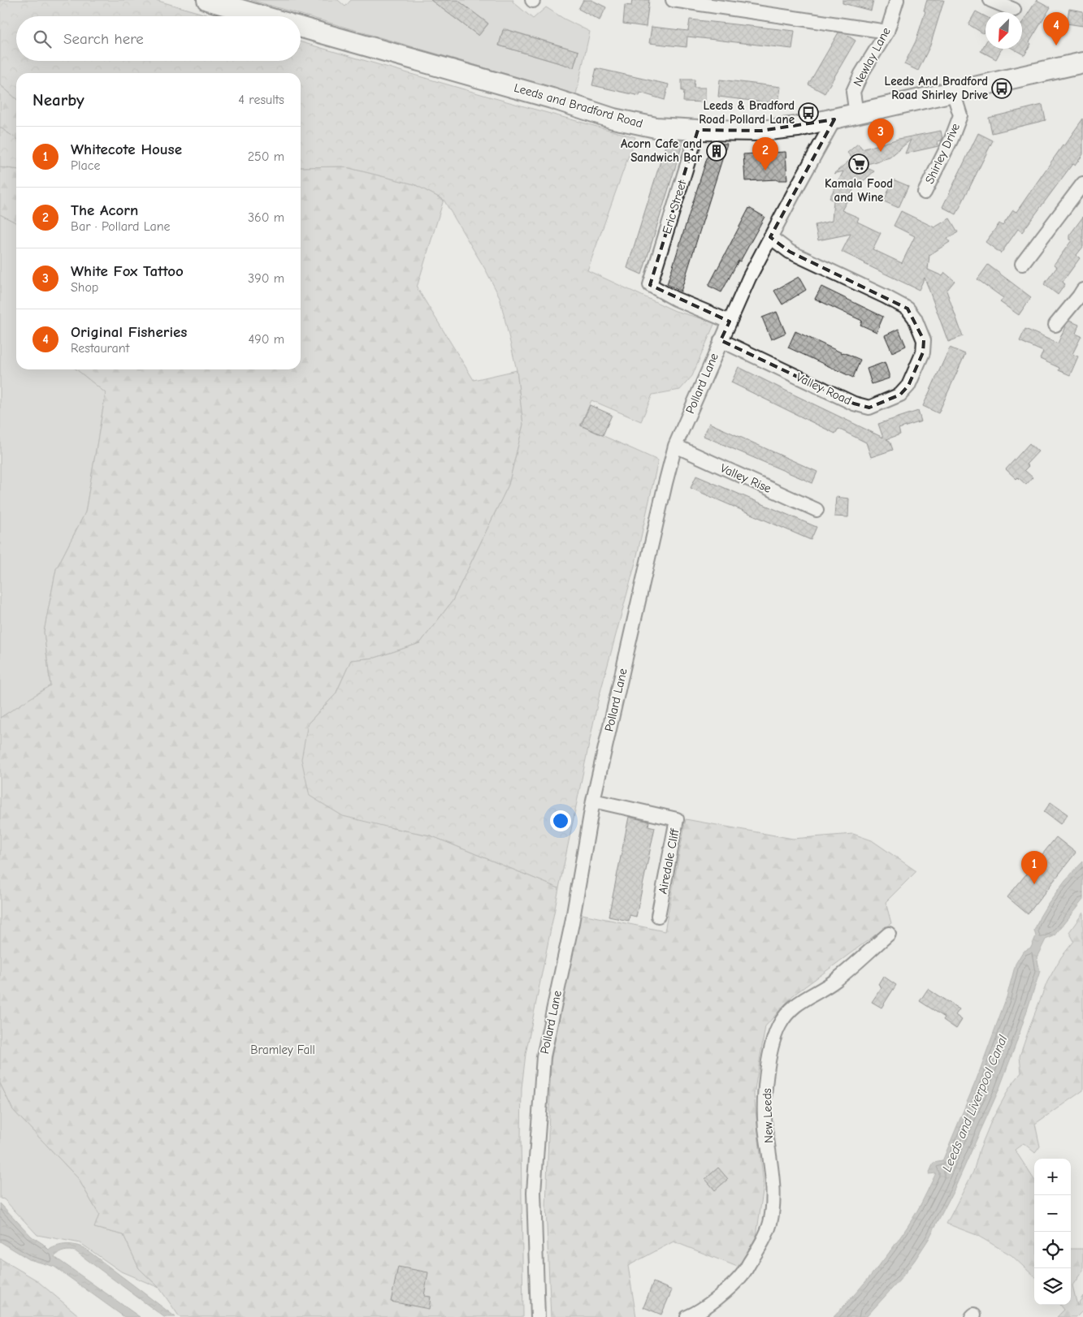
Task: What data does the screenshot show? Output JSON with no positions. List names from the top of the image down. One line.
{"streets":{"main road":["Leeds and Bradford Road"],"street":["Newlay Lane","Shirley Drive","Eric Street","Pollard Lane","Valley Road","Valley Rise","Airedale Cliff","New Leeds"]},"crossings":[["Newlay Lane","Leeds and Bradford Road"],["Leeds and Bradford Road","Shirley Drive"],["Leeds and Bradford Road","Eric Street"],["Leeds and Bradford Road","Pollard Lane"],["Eric Street","Pollard Lane"],["Pollard Lane","Valley Road"],["Pollard Lane","Valley Rise"],["Pollard Lane","Airedale Cliff"]],"water":["Leeds and Liverpool Canal"],"parks":["Bramley Fall"],"places":{"bus stop":["Leeds And Bradford Road Shirley Drive","Leeds & Bradford Road Pollard Lane"],"building":["Acorn Cafe and Sandwich Bar"],"supermarket":["Kamala Food and Wine"]},"north":"bottom left","page":{"pins":["4","3","2","1"],"search":"Search here","heading":["Nearby","4 results"],"list":[{"mark":"1","name":"Whitecote House","note":"Place","value":"250 m"},{"mark":"2","name":"The Acorn","note":"Bar · Pollard Lane","value":"360 m"},{"mark":"3","name":"White Fox Tattoo","note":"Shop","value":"390 m"},{"mark":"4","name":"Original Fisheries","note":"Restaurant","value":"490 m"}],"map_buttons":["+","−"]}}
